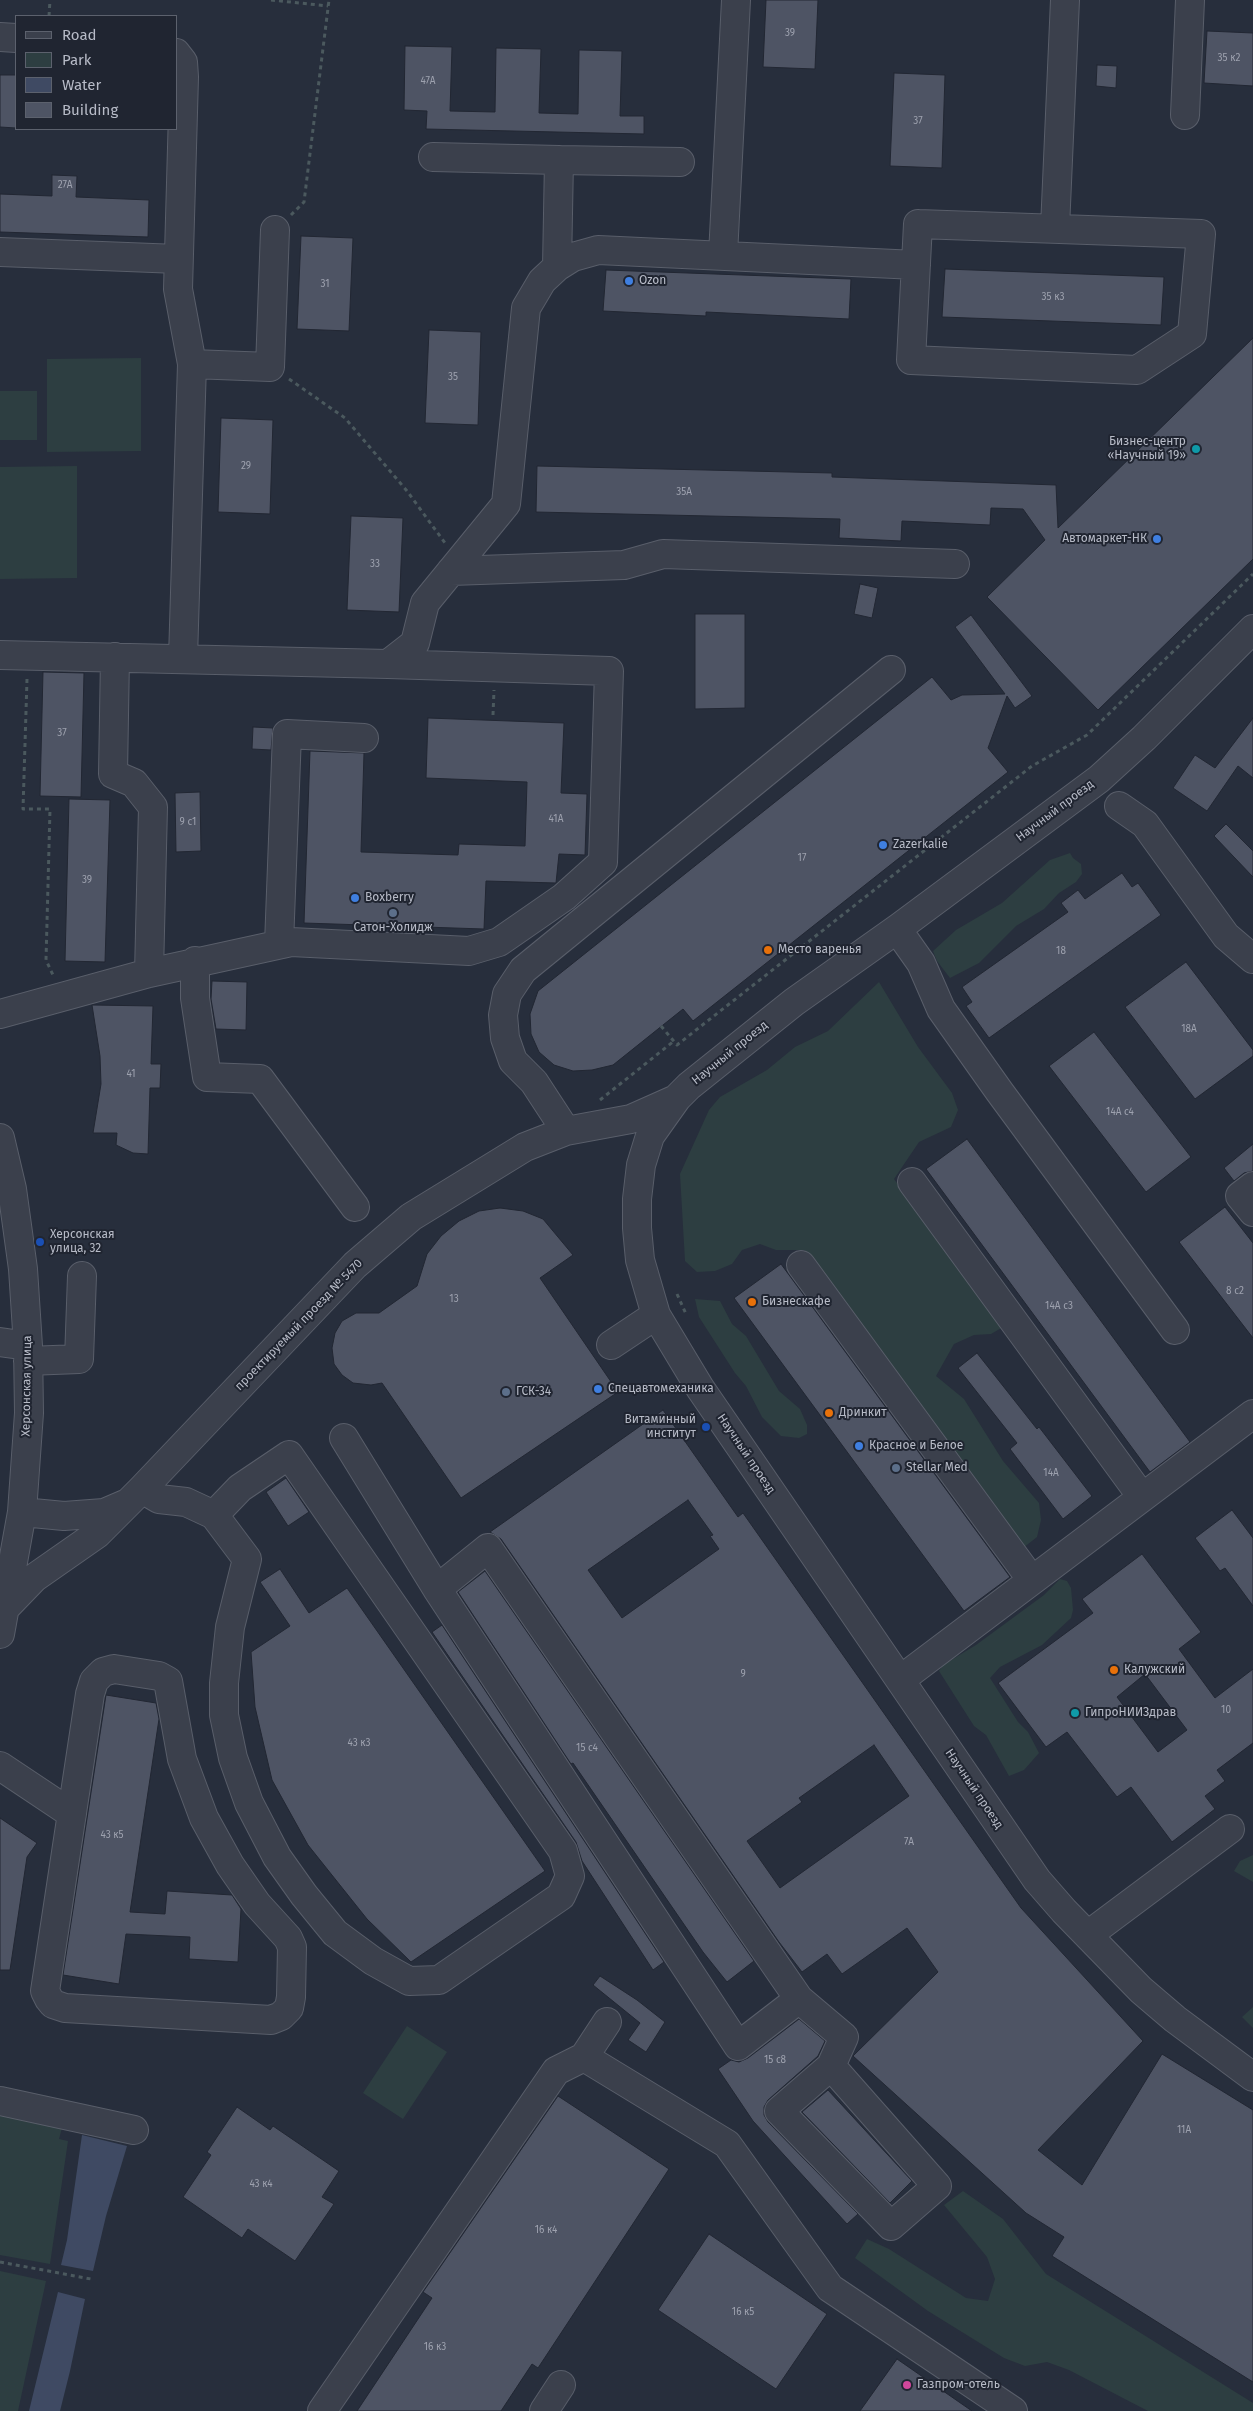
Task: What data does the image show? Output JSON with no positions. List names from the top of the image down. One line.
{"streets":{"street":["Научный проезд","проектируемый проезд № 5470","Херсонская улица"]},"crossings":[["Научный проезд","проектируемый проезд № 5470"],["проектируемый проезд № 5470","Херсонская улица"]],"places":["Ozon","Бизнес-центр «Научный 19»","Автомаркет-НК","Zazerkalie","Boxberry","Сатон-Холидж","Место варенья","Херсонская улица, 32","Бизнескафе","Спецавтомеханика","ГСК-34","Дринкит","Витаминный институт","Красное и Белое","Stellar Med","Калужский","ГипроНИИЗдрав","Газпром-отель"],"house_numbers":["39","35 к2","47А","37","27А","31","35 к3","35","29","35А","33","37","41А","9 с1","17","39","18","18А","41","14А с4","8 с2","13","14А с3","14А","9","10","43 к3","15 с4","43 к5","7А","15 с8","11А","43 к4","16 к4","16 к5","16 к3"],"legend":["Road","Park","Water","Building"]}
